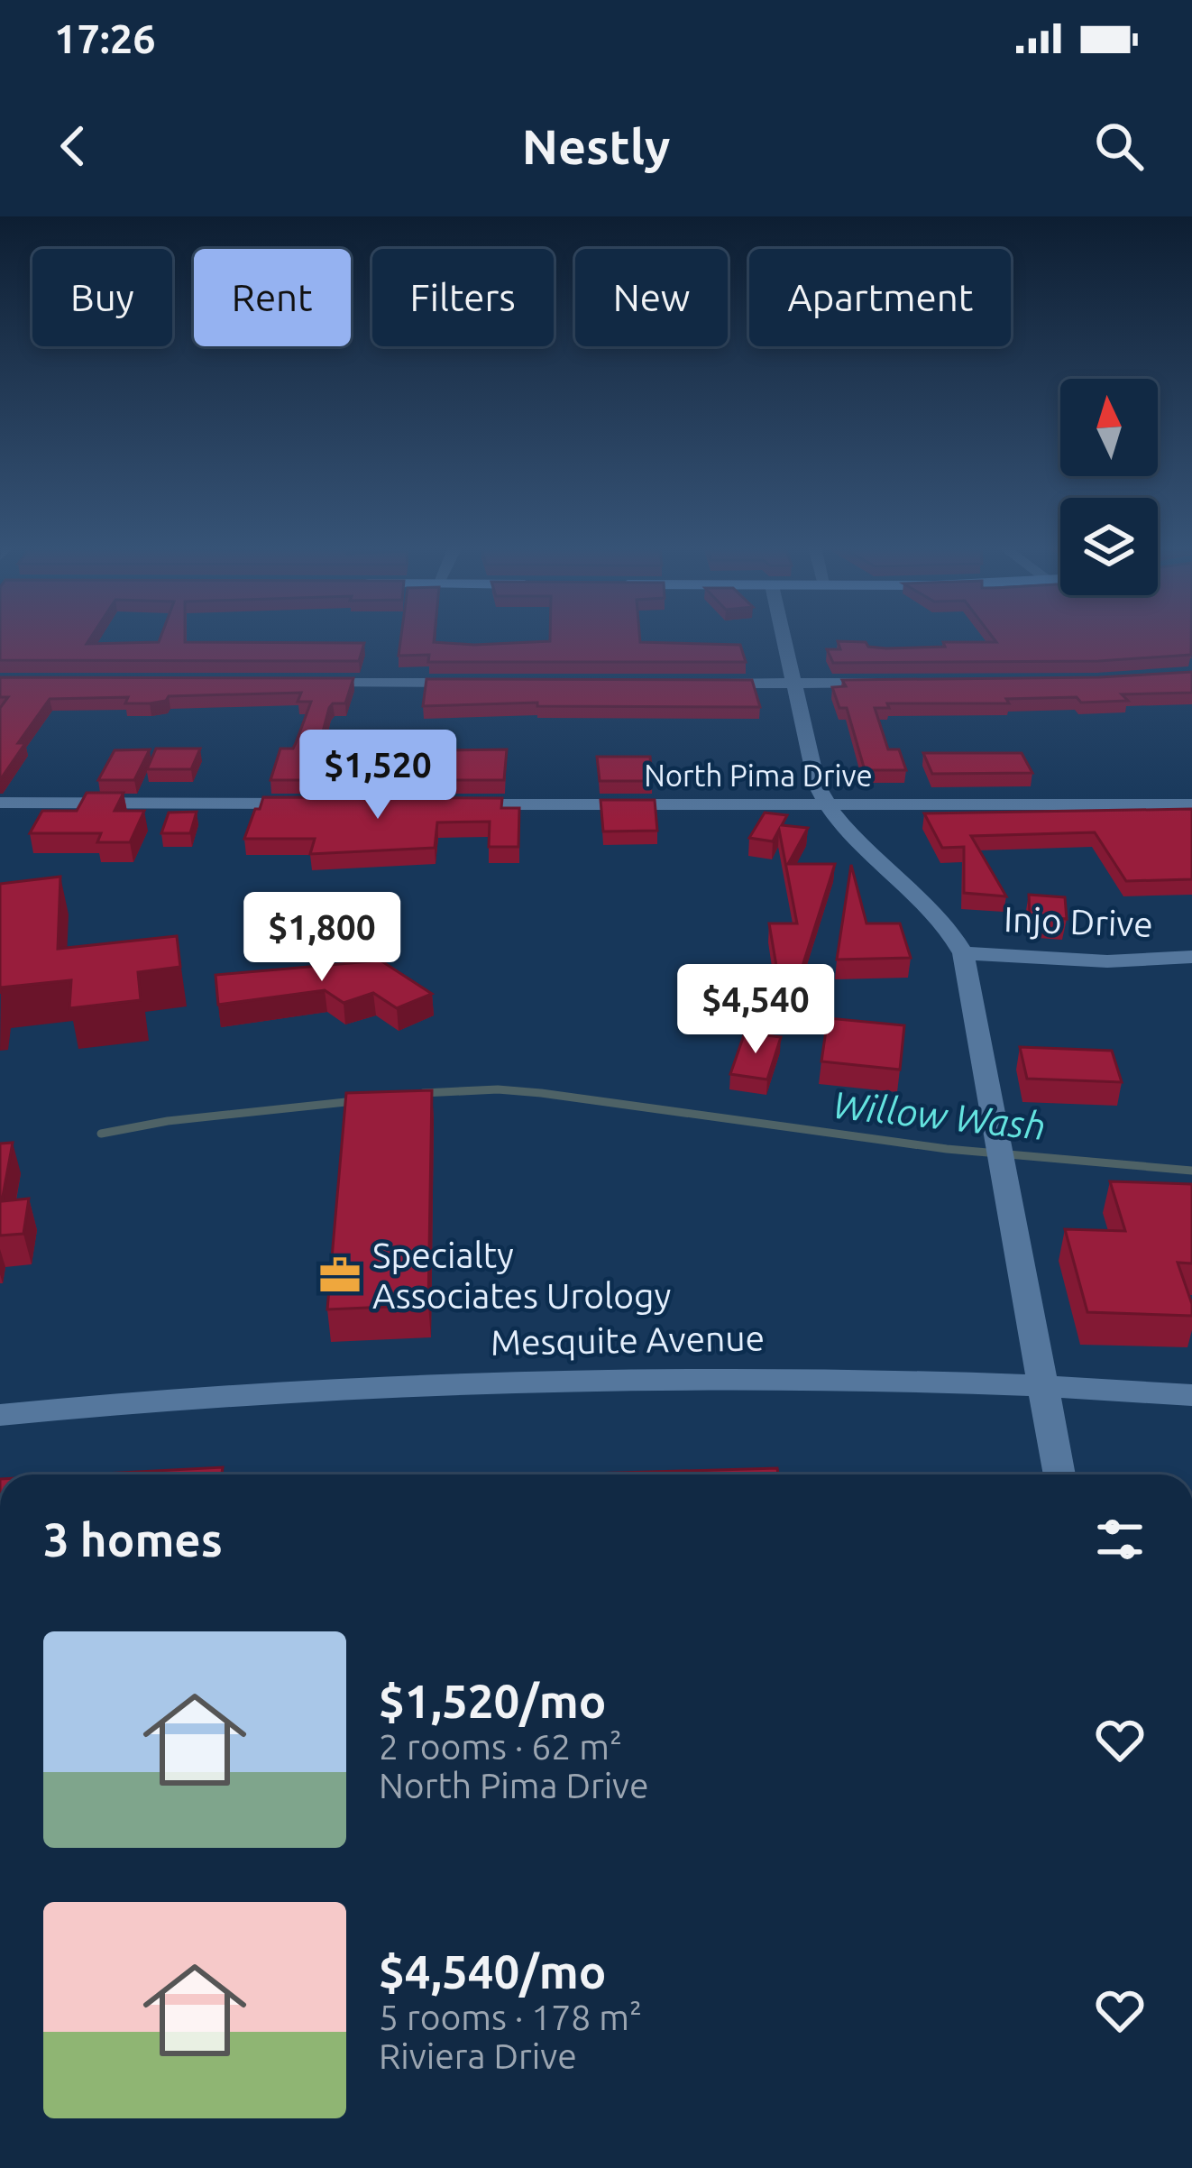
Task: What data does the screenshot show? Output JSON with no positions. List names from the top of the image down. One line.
{"streets":{"street":["North Pima Drive","Injo Drive","Mesquite Avenue"]},"water":["Willow Wash"],"places":{"office":["Specialty Associates Urology"]},"north":"top","page":{"status":"17:26","header":"Nestly","chip":["Buy","Rent","Filters","New","Apartment"],"price":["$1,520","$1,800","$4,540"],"heading":"3 homes","list":[{"name":"$1,520/mo","note":"2 rooms · 62 m² · North Pima Drive"},{"name":"$4,540/mo","note":"5 rooms · 178 m² · Riviera Drive"}]}}
